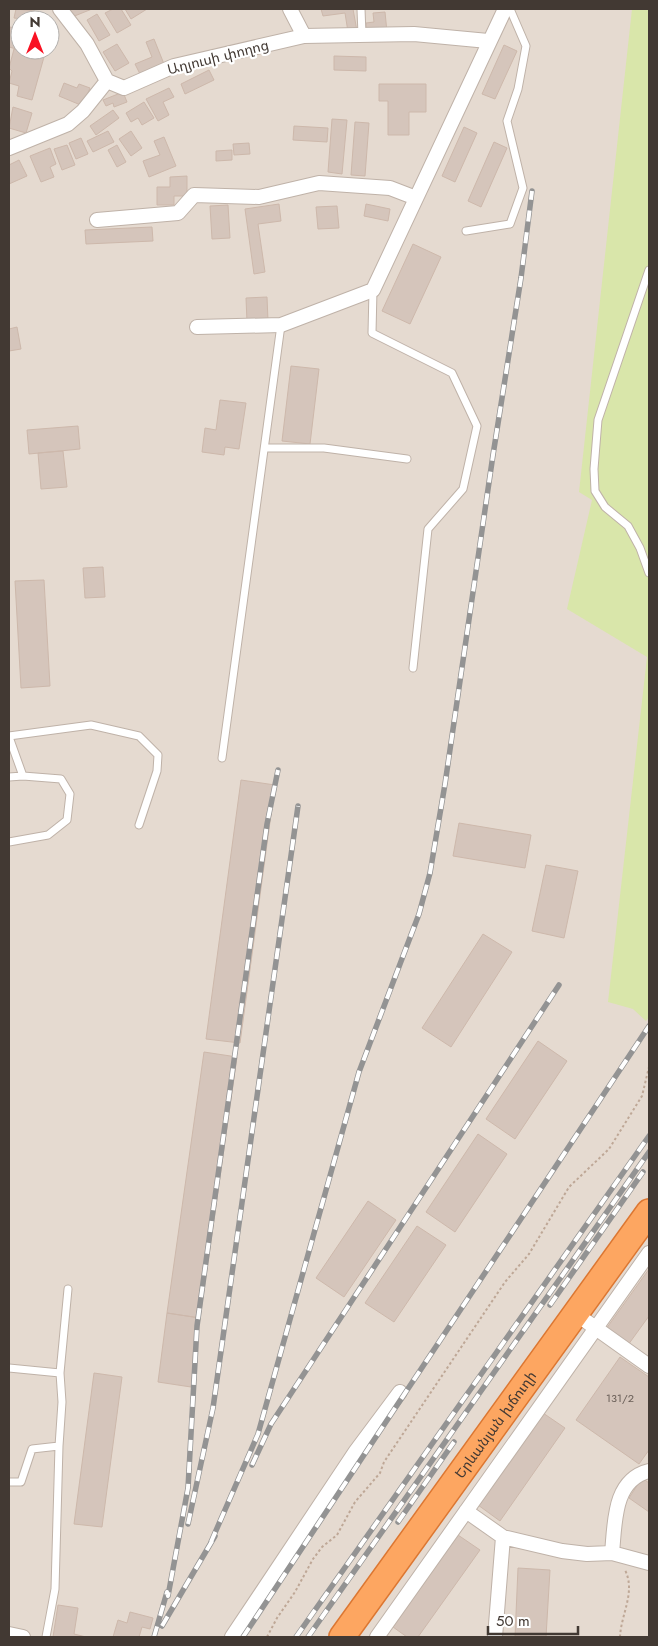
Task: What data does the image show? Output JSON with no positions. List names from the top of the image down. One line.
{"streets":{"highway":["Երևանյան խճուղի"],"street":["Աղյուսի փողոց"]},"house_numbers":["131/2"],"scale_bar":"50 m","north":"top"}
